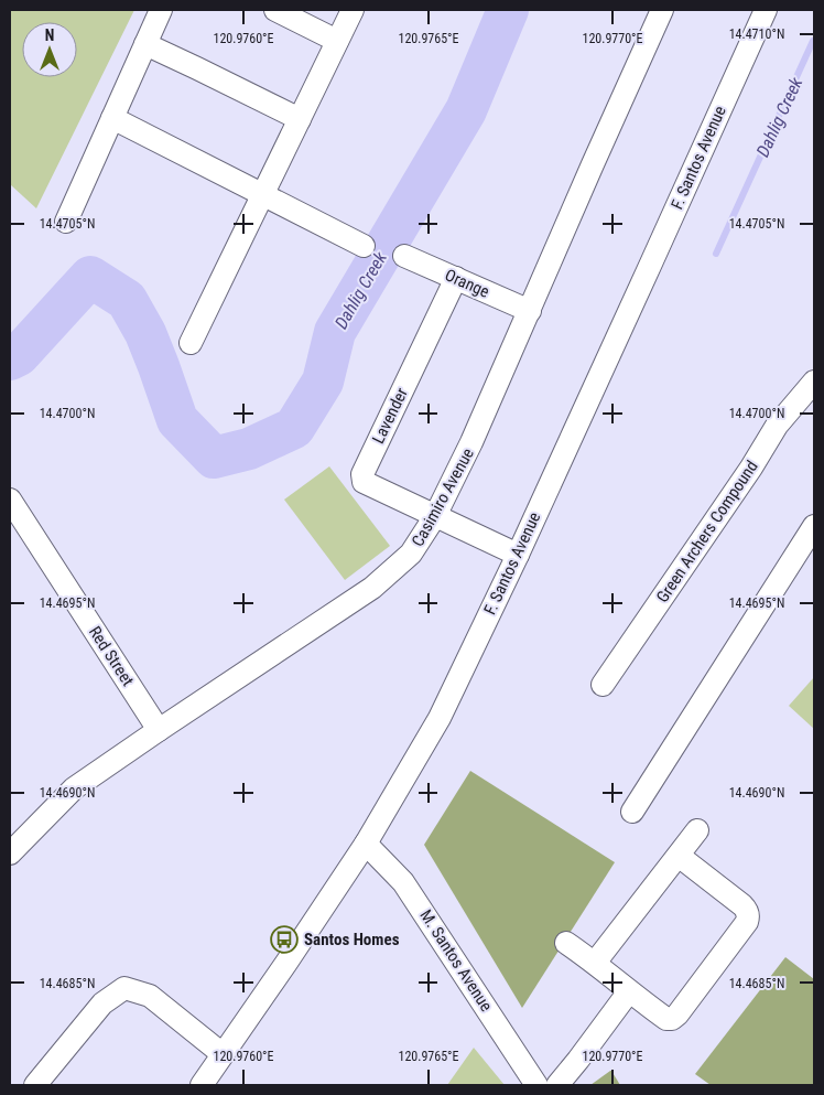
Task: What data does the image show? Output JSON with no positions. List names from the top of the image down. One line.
{"streets":{"street":["F. Santos Avenue","Orange","Lavender","Casimiro Avenue","Green Archers Compound","Red Street","M. Santos Avenue"]},"crossings":[["F. Santos Avenue","Lavender"],["F. Santos Avenue","M. Santos Avenue"],["Orange","Lavender"],["Orange","Casimiro Avenue"],["Lavender","Casimiro Avenue"],["Casimiro Avenue","Red Street"]],"water":["Dahlig Creek"],"places":{"bus stop":["Santos Homes"]},"north":"top","coordinates":["14.4710°N","120.9760°E","120.9765°E","120.9770°E","14.4705°N","14.4700°N","14.4695°N","14.4690°N","14.4685°N"]}
